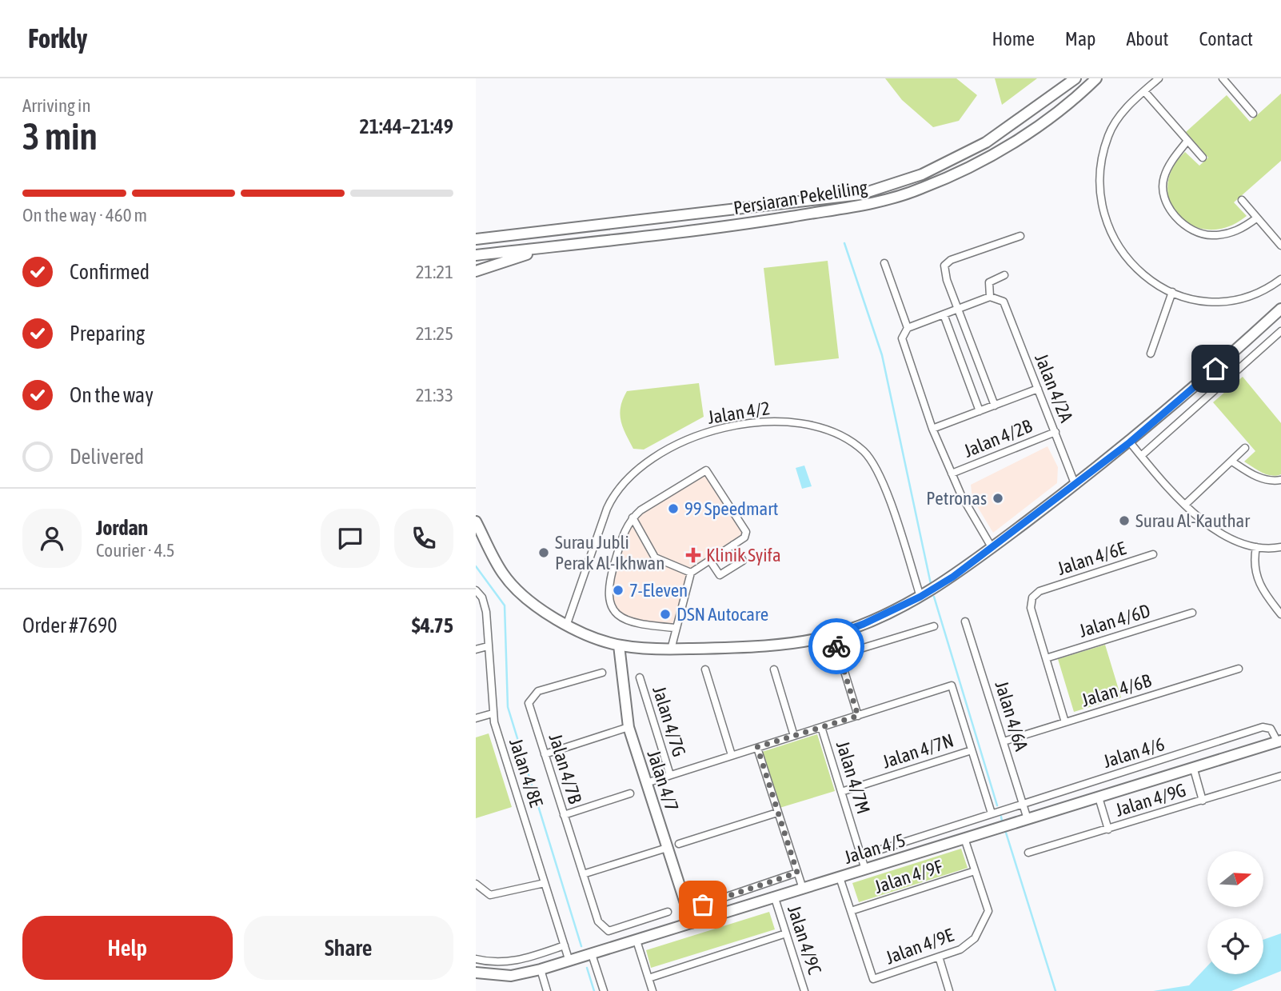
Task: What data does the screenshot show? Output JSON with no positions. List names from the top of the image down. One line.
{"streets":{"street":["Persiaran Pekeliling","Jalan 4/2A","Jalan 4/2","Jalan 4/2B","Jalan 4/6E","Jalan 4/6D","Jalan 4/6B","Jalan 4/6A","Jalan 4/7G","Jalan 4/7N","Jalan 4/6","Jalan 4/7B","Jalan 4/8E","Jalan 4/7M","Jalan 4/7","Jalan 4/9G","Jalan 4/5","Jalan 4/9F","Jalan 4/9C","Jalan 4/9E"]},"crossings":[["Jalan 4/2A","Jalan 4/2B"],["Jalan 4/6E","Jalan 4/6D"],["Jalan 4/6B","Jalan 4/6A"],["Jalan 4/6A","Jalan 4/6"],["Jalan 4/6A","Jalan 4/5"],["Jalan 4/7N","Jalan 4/7M"],["Jalan 4/6","Jalan 4/7M"],["Jalan 4/6","Jalan 4/5"],["Jalan 4/8E","Jalan 4/5"],["Jalan 4/7M","Jalan 4/5"],["Jalan 4/7","Jalan 4/5"],["Jalan 4/9G","Jalan 4/5"],["Jalan 4/5","Jalan 4/9C"],["Jalan 4/5","Jalan 4/9E"],["Jalan 4/9F","Jalan 4/9E"]],"places":{"other":["Petronas","99 Speedmart","Surau Al-Kauthar","Surau Jubli Perak Al-Ikhwan","7-Eleven","DSN Autocare"],"health":["Klinik Syifa"]},"north":"right","page":{"header":"Forkly","nav":["Home","Map","About","Contact"],"heading":["3 min","Arriving in","21:44–21:49"],"panel":["Jordan","Courier · 4.5","Order #7690","$4.75"],"bar":"On the way · 460 m","list":[["Confirmed","21:21"],["Preparing","21:25"],["On the way","21:33"],"Delivered"],"buttons":["Help","Share"]}}
